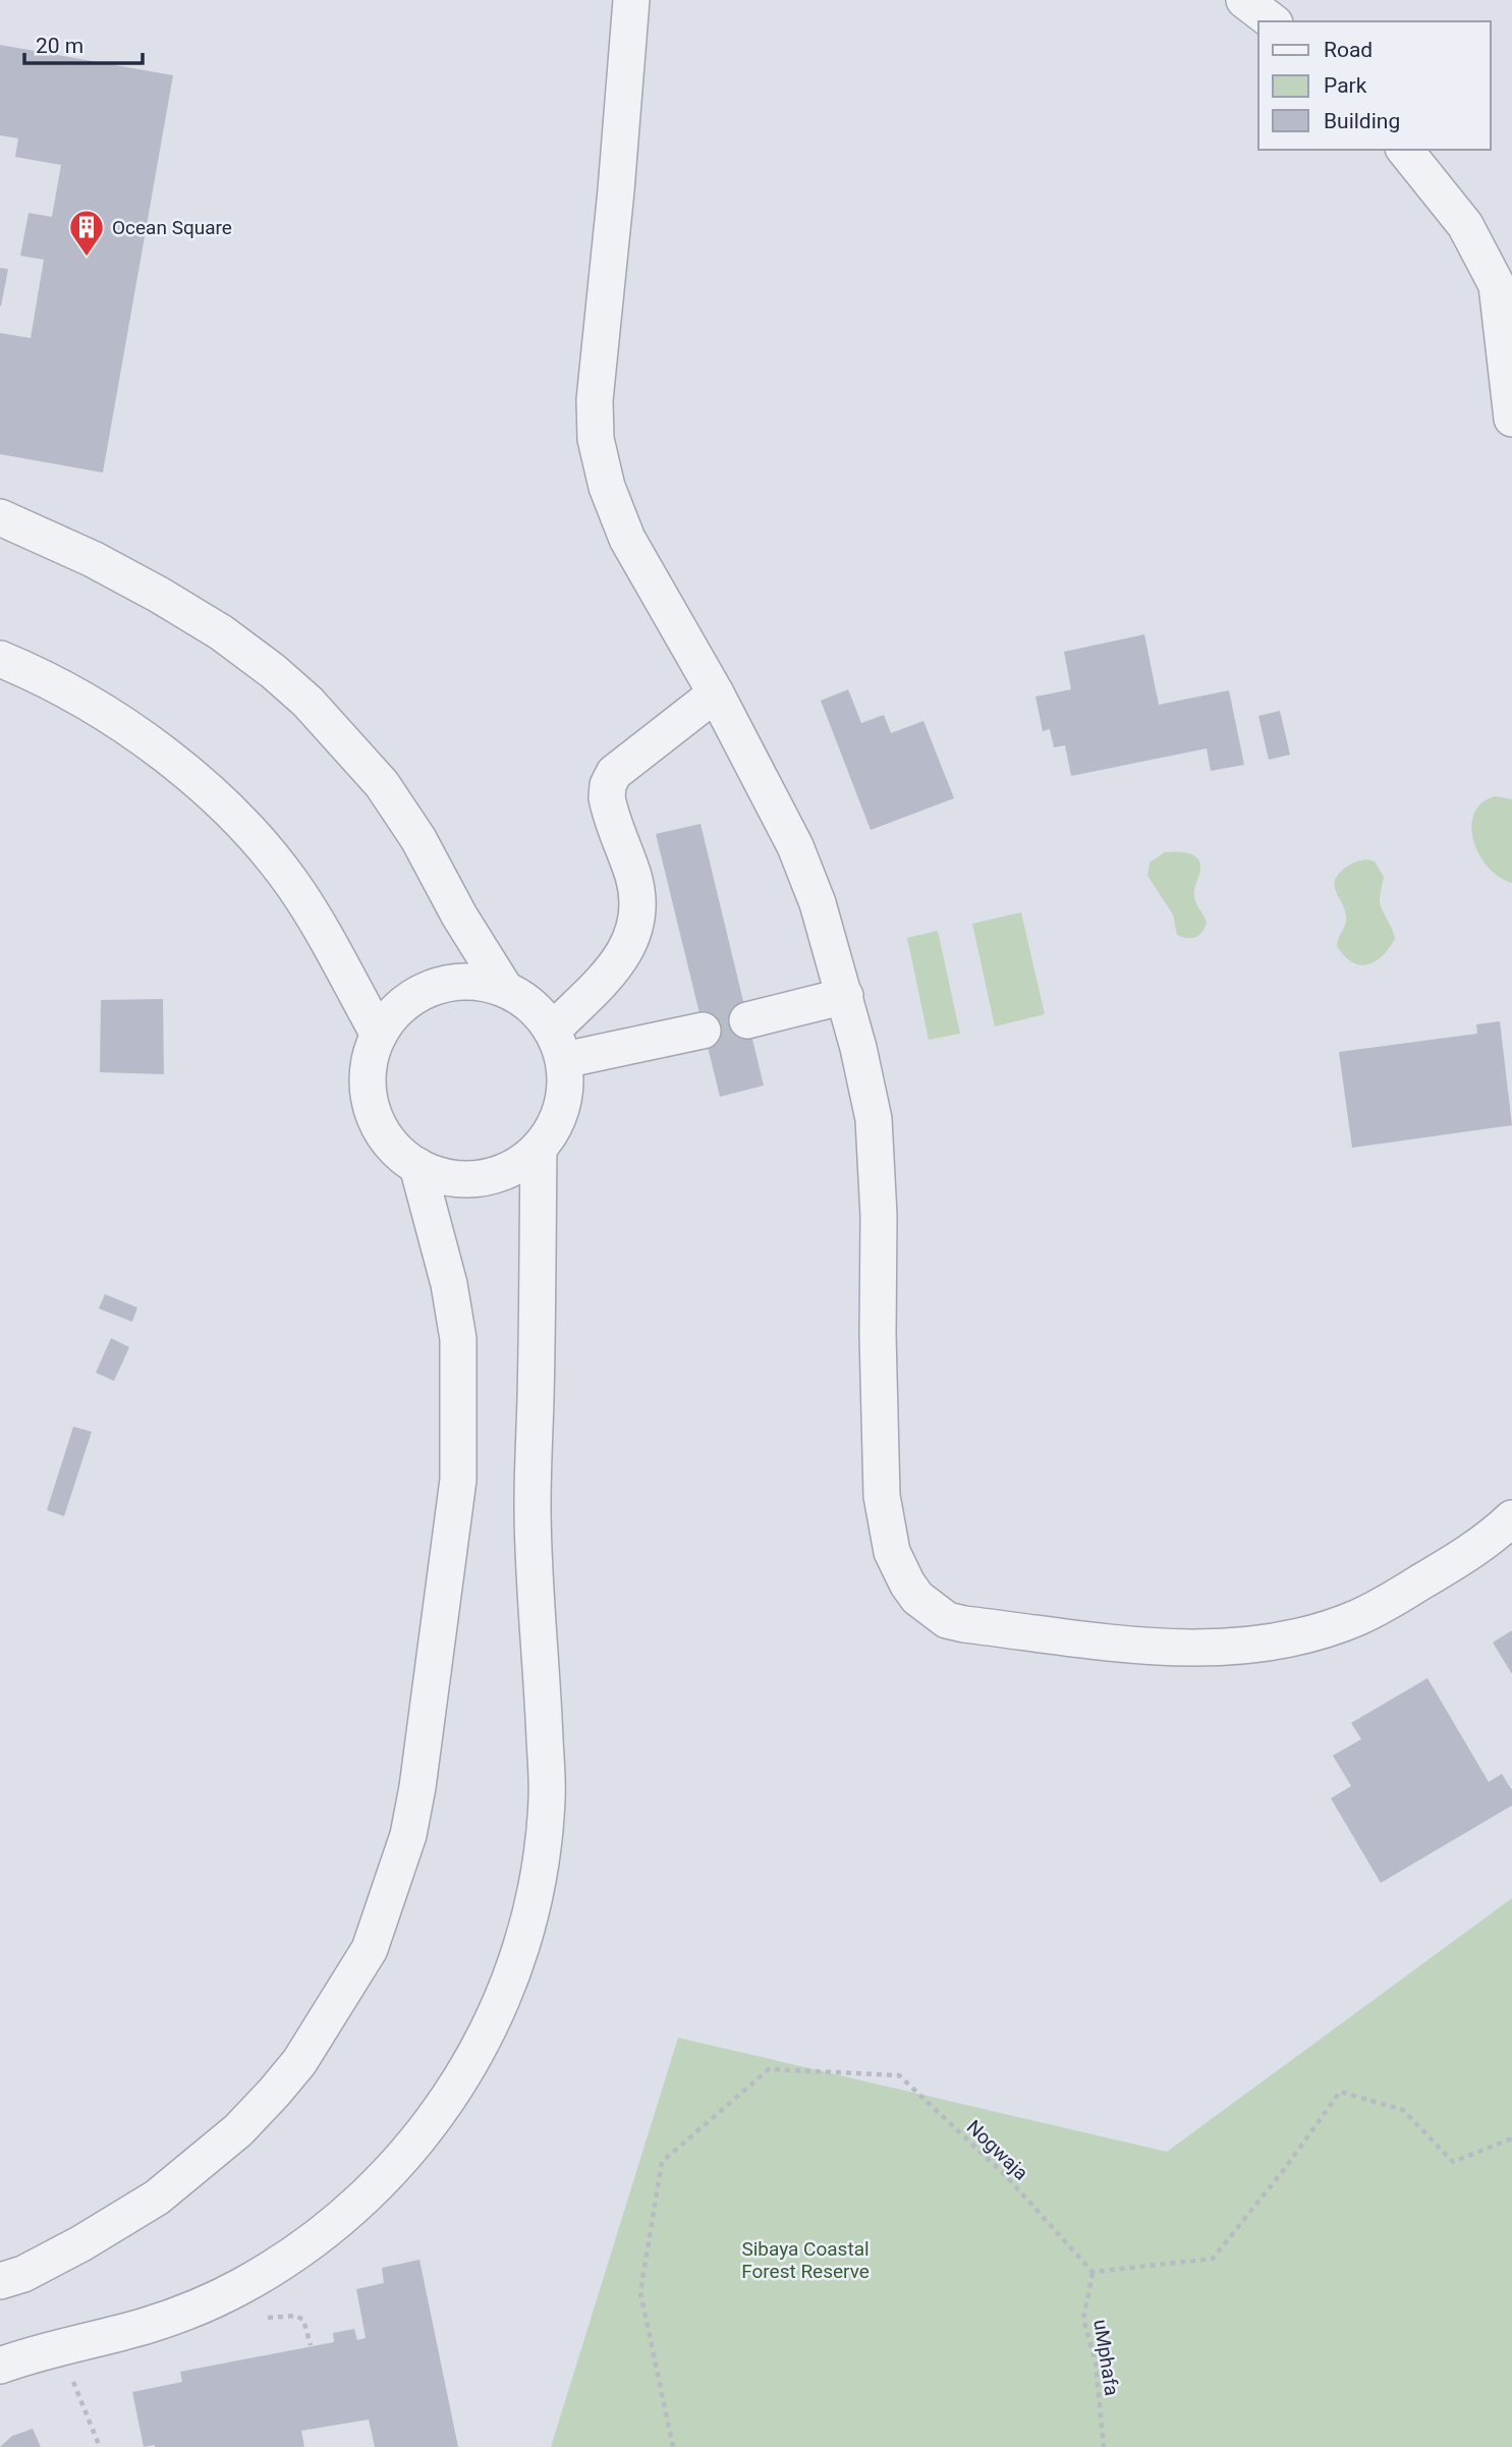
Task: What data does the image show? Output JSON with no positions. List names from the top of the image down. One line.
{"streets":{"path":["Nogwaja","uMphafa"]},"crossings":[["Nogwaja","uMphafa"]],"parks":["Sibaya Coastal Forest Reserve"],"places":{"building":["Ocean Square"]},"legend":["Road","Park","Building"],"scale_bar":"20 m"}
